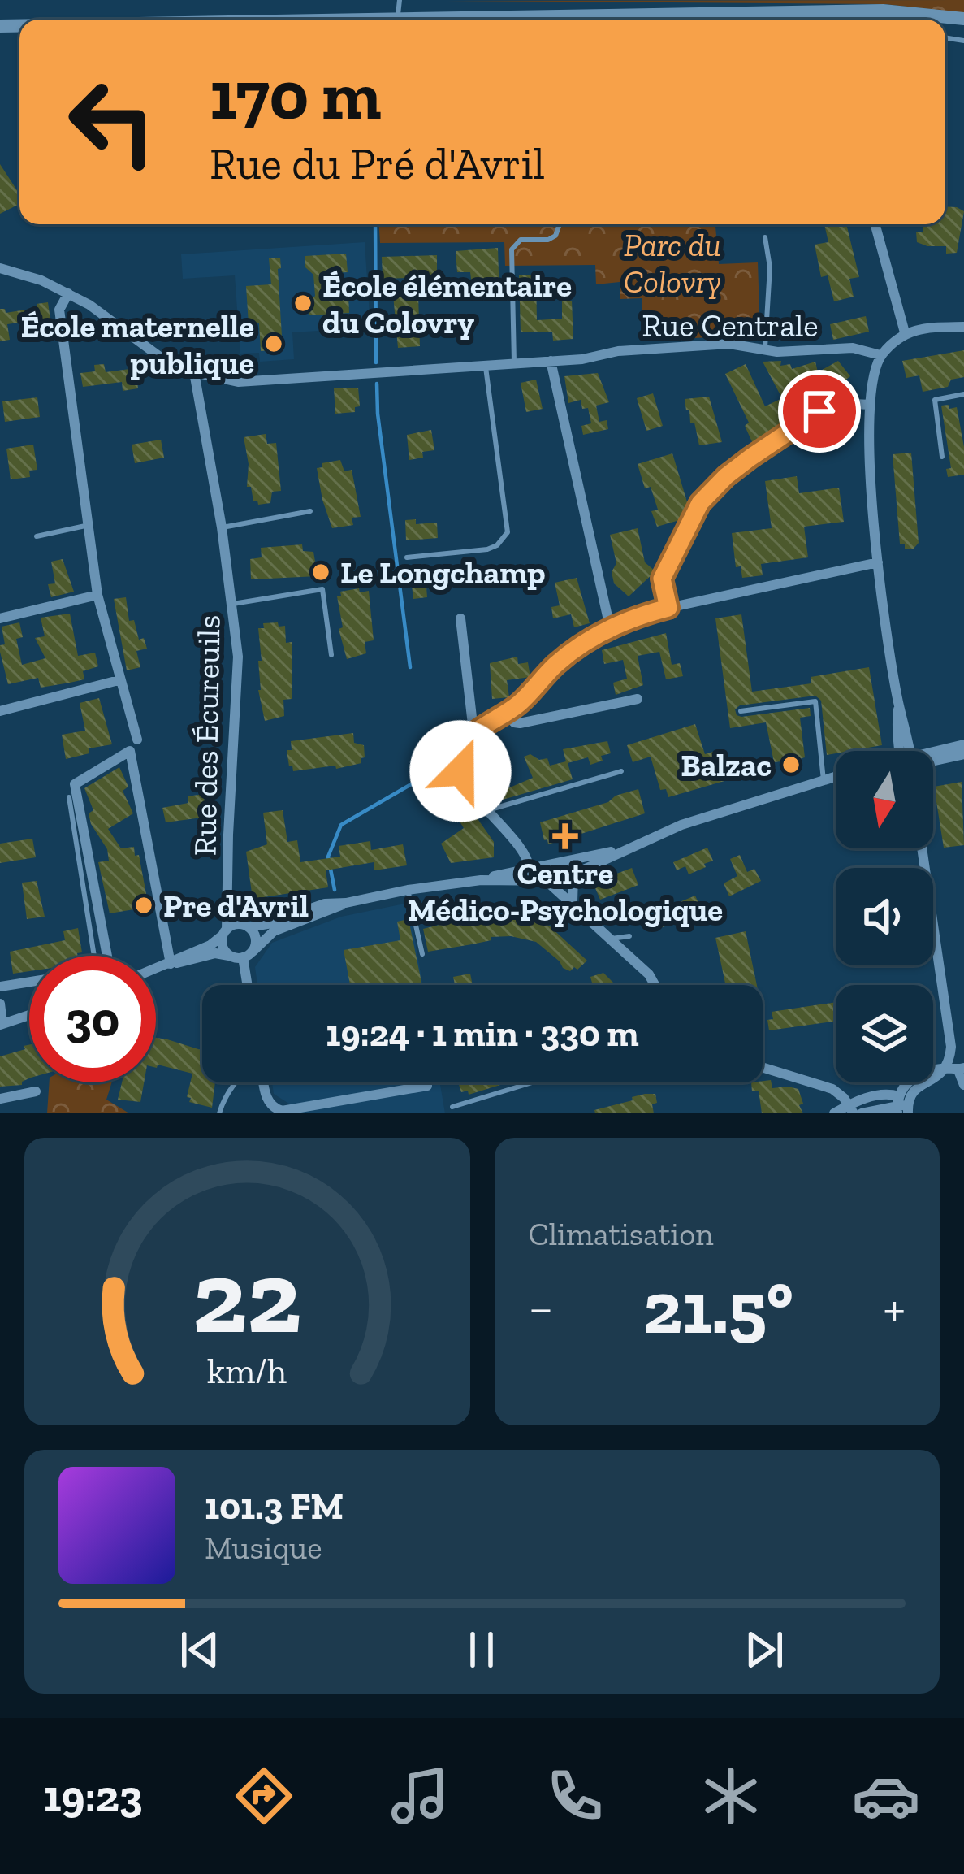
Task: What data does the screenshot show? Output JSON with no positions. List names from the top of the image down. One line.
{"streets":{"street":["Rue Centrale","Rue des Écureuils"]},"crossings":[["Rue Centrale","Rue des Écureuils"]],"parks":["Parc du Colovry"],"places":{"other":["École élémentaire du Colovry","École maternelle publique","Le Longchamp","Balzac","Pre d'Avril"],"health":["Centre Médico-Psychologique"]},"north":"bottom","page":{"turn":["170 m","Rue du Pré d'Avril"],"limit":"30","trip":"19:24 · 1 min · 330 m","tile":"Climatisation","heat":["−","21.5°","+"],"song":["101.3 FM","Musique"],"tabs":"19:23","gauge":["22","km/h"]}}
